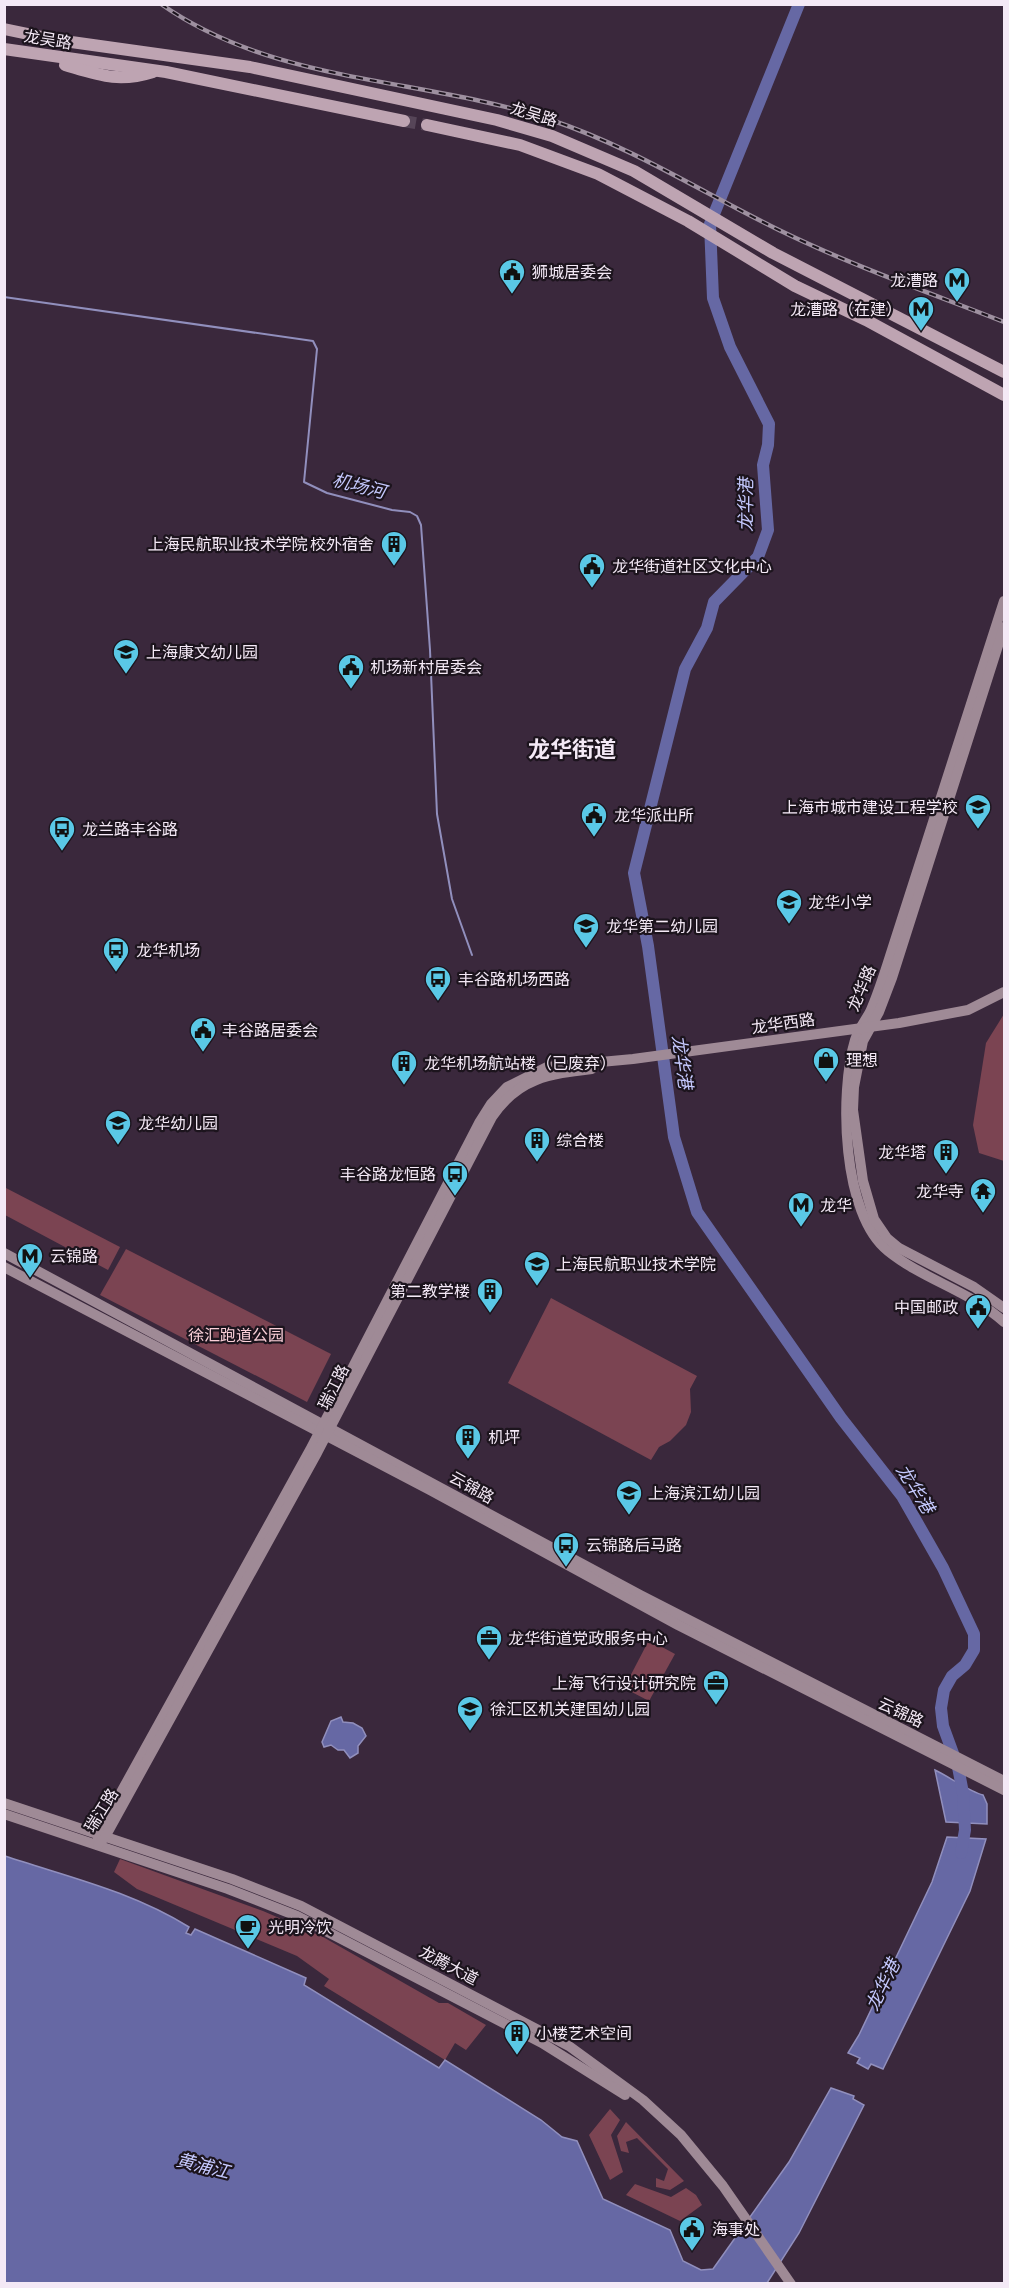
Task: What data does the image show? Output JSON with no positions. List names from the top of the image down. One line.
{"streets":{"main road":["龙吴路","龙华路","龙华西路","瑞江路","云锦路","龙腾大道"]},"crossings":[["龙华路","龙华西路"],["龙华西路","瑞江路"],["瑞江路","云锦路"],["瑞江路","龙腾大道"]],"districts":["龙华街道"],"water":["机场河","龙华港","黄浦江"],"parks":["徐汇跑道公园"],"places":{"public building":["狮城居委会","龙华街道社区文化中心","机场新村居委会","龙华派出所","丰谷路居委会","中国邮政","海事处"],"metro station":["龙漕路","龙漕路（在建）","龙华","云锦路"],"building":["上海民航职业技术学院 校外宿舍","龙华机场航站楼（已废弃）","综合楼","龙华塔","第二教学楼","机坪","小楼艺术空间"],"school or university":["上海康文幼儿园","上海市城市建设工程学校","龙华小学","龙华第二幼儿园","龙华幼儿园","上海民航职业技术学院","上海滨江幼儿园","徐汇区机关建国幼儿园"],"bus stop":["龙兰路丰谷路","龙华机场","丰谷路机场西路","丰谷路龙恒路","云锦路后马路"],"shop":["理想"],"temple":["龙华寺"],"office":["龙华街道党政服务中心","上海飞行设计研究院"],"cafe":["光明冷饮"]}}
